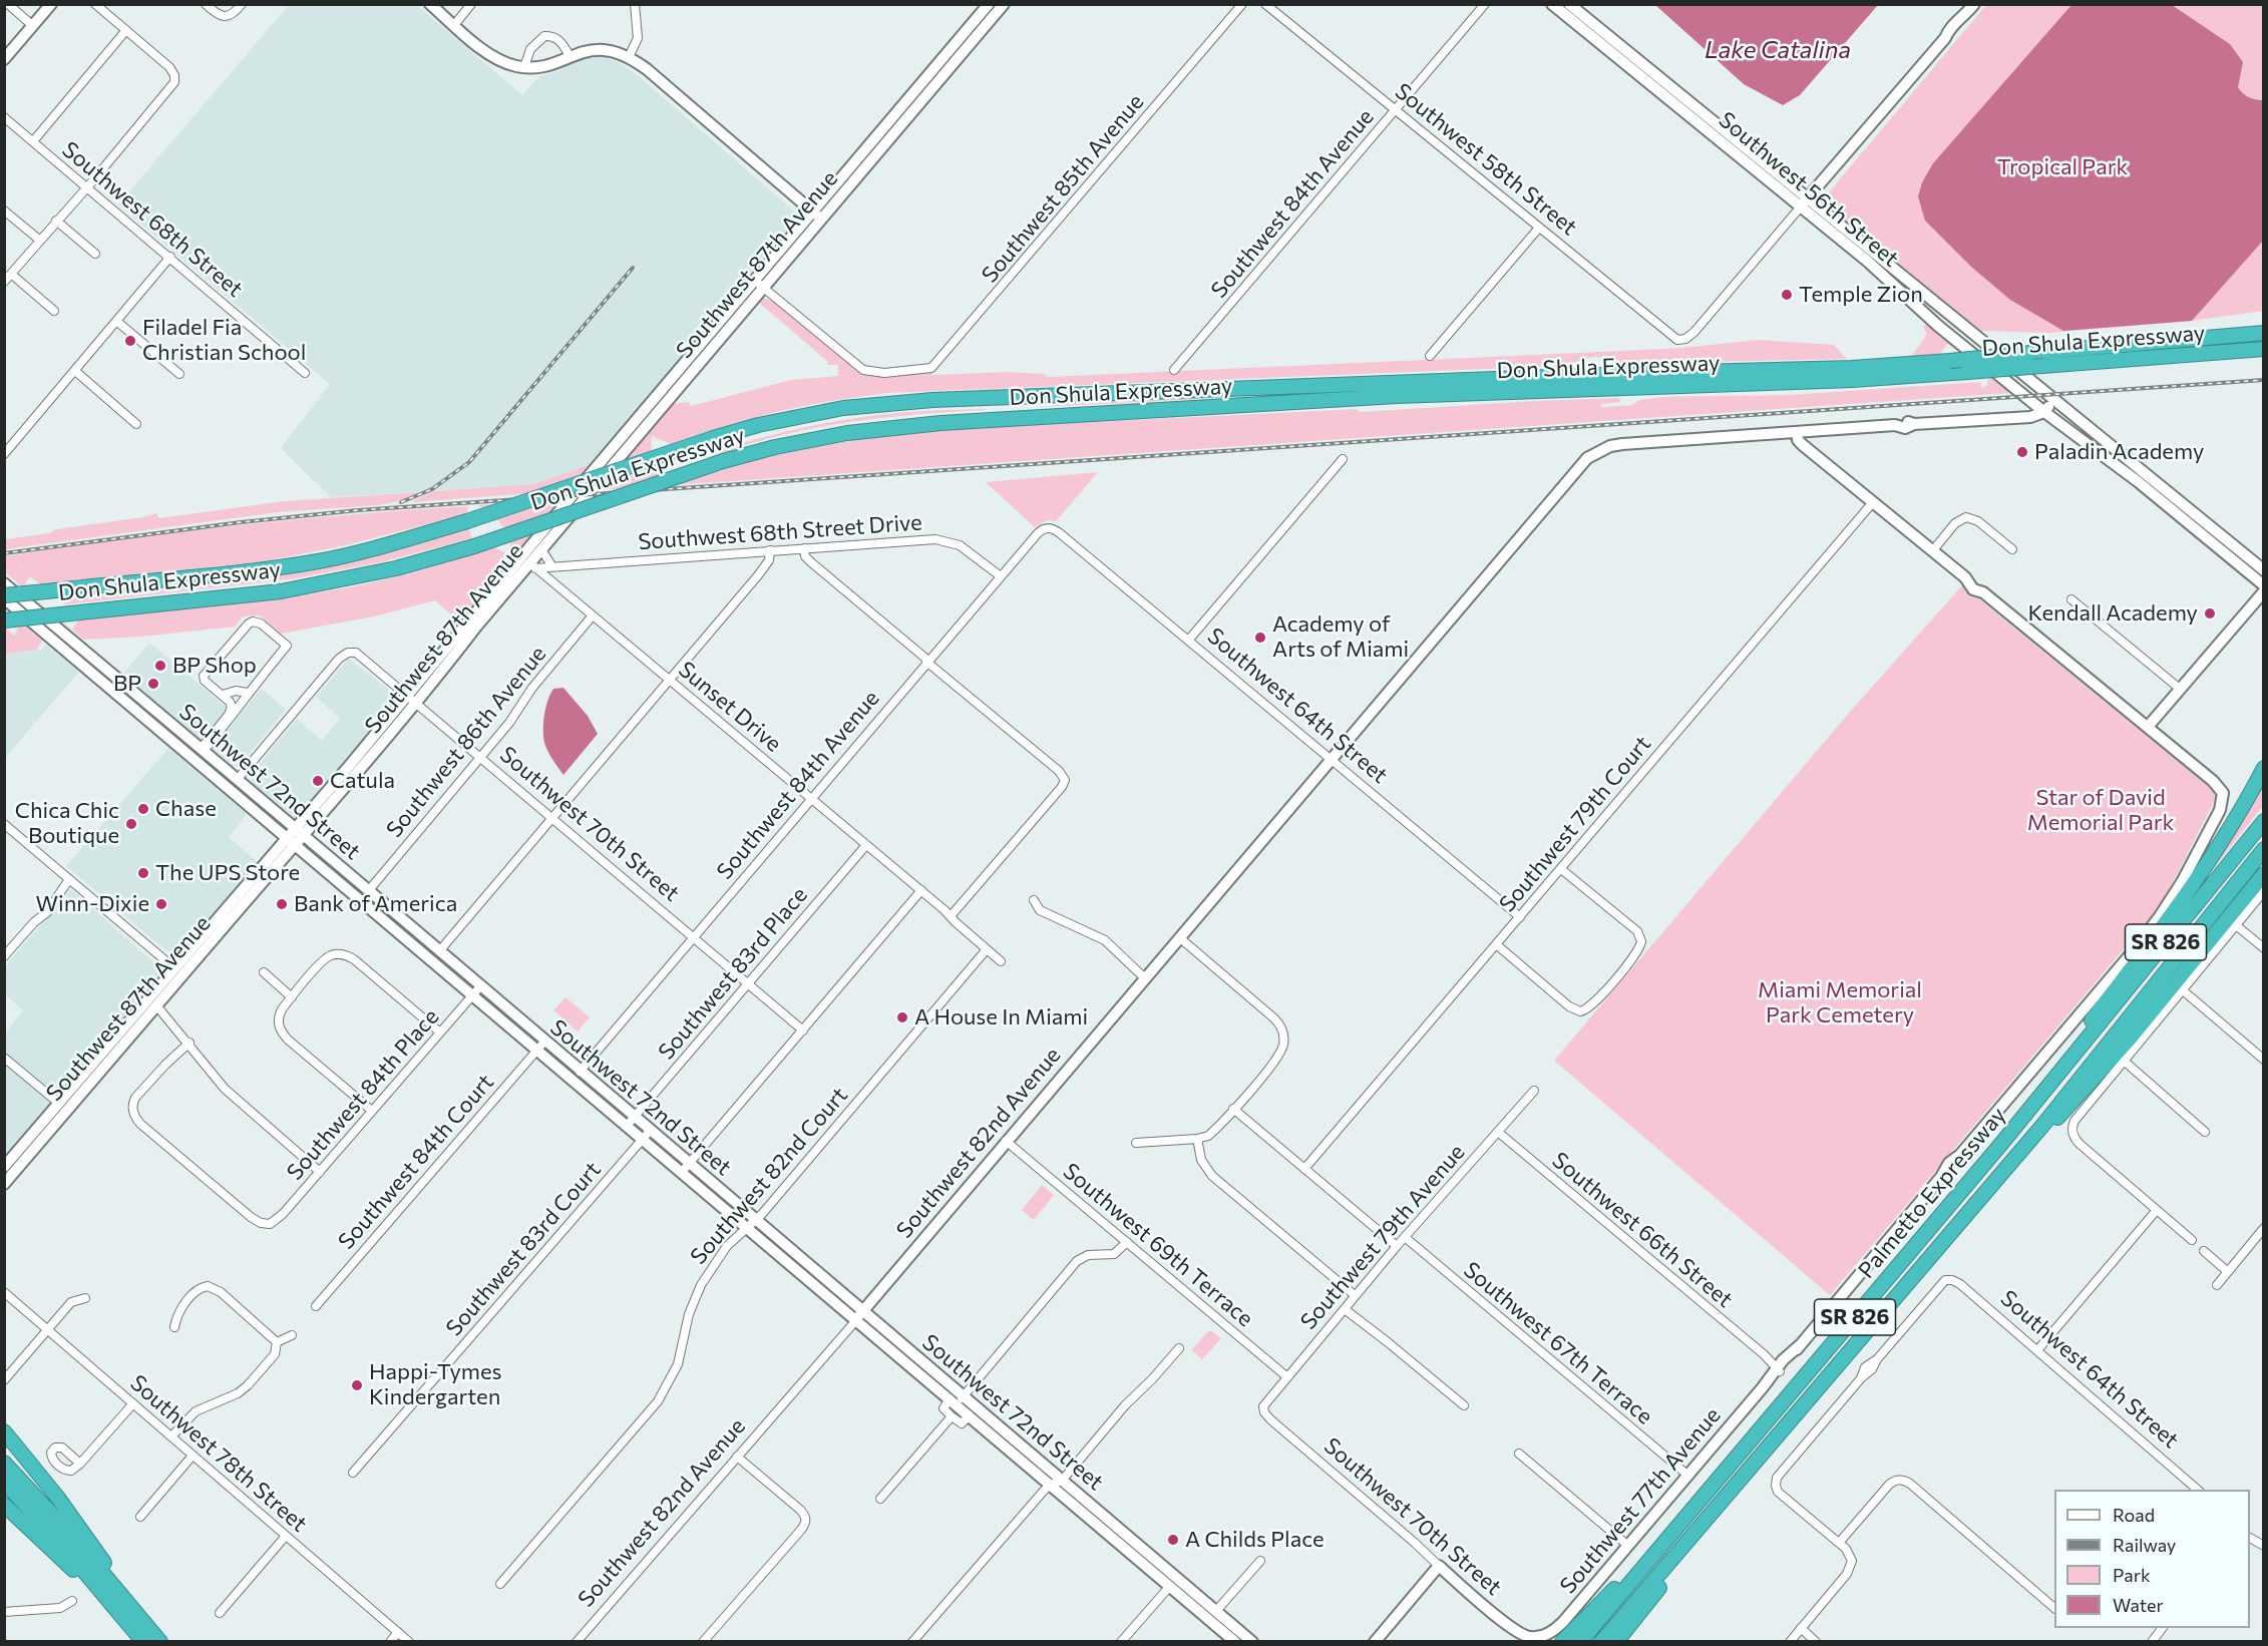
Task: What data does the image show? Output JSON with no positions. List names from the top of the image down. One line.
{"streets":{"highway":["Don Shula Expressway","SR 826","Palmetto Expressway"],"main road":["Southwest 56th Street","Southwest 87th Avenue","Southwest 72nd Street","Southwest 70th Street","Southwest 82nd Avenue","Southwest 77th Avenue"],"street":["Southwest 58th Street","Southwest 85th Avenue","Southwest 84th Avenue","Southwest 68th Street","Southwest 68th Street Drive","Southwest 64th Street","Sunset Drive","Southwest 86th Avenue","Southwest 79th Court","Southwest 83rd Place","Southwest 84th Place","Southwest 84th Court","Southwest 82nd Court","Southwest 66th Street","Southwest 79th Avenue","Southwest 69th Terrace","Southwest 83rd Court","Southwest 67th Terrace","Southwest 78th Street"]},"crossings":[["Southwest 58th Street","Southwest 56th Street"],["Southwest 58th Street","Southwest 84th Avenue"],["Southwest 85th Avenue","Southwest 87th Avenue"],["Southwest 84th Avenue","Southwest 68th Street Drive"],["Southwest 84th Avenue","Southwest 64th Street"],["Southwest 84th Avenue","Sunset Drive"],["Southwest 84th Avenue","Southwest 72nd Street"],["Southwest 84th Avenue","Southwest 70th Street"],["Southwest 87th Avenue","Southwest 68th Street Drive"],["Southwest 87th Avenue","Sunset Drive"],["Southwest 87th Avenue","Southwest 72nd Street"],["Southwest 87th Avenue","Southwest 70th Street"],["Don Shula Expressway","Southwest 72nd Street"],["Southwest 68th Street Drive","Sunset Drive"],["Southwest 64th Street","Southwest 79th Court"],["Southwest 64th Street","Southwest 82nd Avenue"],["Sunset Drive","Southwest 86th Avenue"],["Sunset Drive","Southwest 83rd Place"],["Sunset Drive","Southwest 82nd Court"],["Southwest 86th Avenue","Southwest 72nd Street"],["Southwest 86th Avenue","Southwest 70th Street"],["Southwest 72nd Street","Southwest 70th Street"],["Southwest 72nd Street","Southwest 83rd Place"],["Southwest 72nd Street","Southwest 84th Place"],["Southwest 72nd Street","Southwest 82nd Avenue"],["Southwest 72nd Street","Southwest 84th Court"],["Southwest 72nd Street","Southwest 82nd Court"],["Southwest 72nd Street","Southwest 83rd Court"],["Southwest 70th Street","Southwest 83rd Place"],["Southwest 70th Street","Southwest 79th Avenue"],["Southwest 70th Street","Southwest 77th Avenue"],["Southwest 82nd Avenue","Southwest 69th Terrace"],["Southwest 66th Street","Southwest 79th Avenue"],["Southwest 66th Street","Southwest 77th Avenue"],["Southwest 79th Avenue","Southwest 69th Terrace"],["Southwest 79th Avenue","Southwest 67th Terrace"],["Southwest 67th Terrace","Southwest 77th Avenue"]],"water":["Lake Catalina"],"parks":["Tropical Park","Star of David Memorial Park","Miami Memorial Park Cemetery"],"places":["Temple Zion","Filadel Fia Christian School","Paladin Academy","Kendall Academy","Academy of Arts of Miami","BP Shop","BP","Catula","Chase","Chica Chic Boutique","The UPS Store","Winn-Dixie","Bank of America","A House In Miami","Happi-Tymes Kindergarten","A Childs Place"],"legend":["Road","Railway","Park","Water"]}
